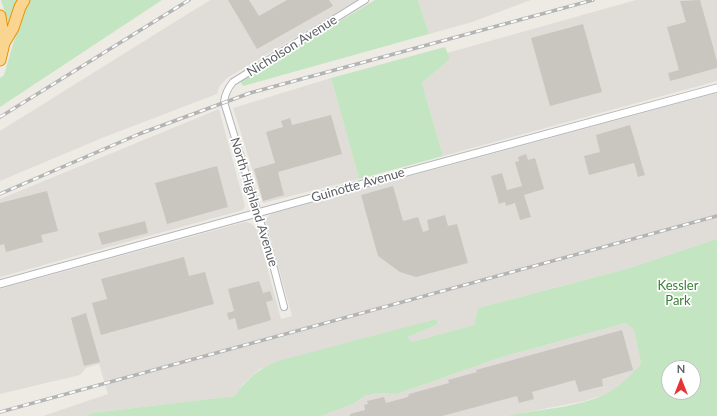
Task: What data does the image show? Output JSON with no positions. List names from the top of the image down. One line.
{"streets":{"street":["Nicholson Avenue","Guinotte Avenue","North Highland Avenue"]},"crossings":[["Nicholson Avenue","North Highland Avenue"],["Guinotte Avenue","North Highland Avenue"]],"parks":["Kessler Park"],"north":"top"}
